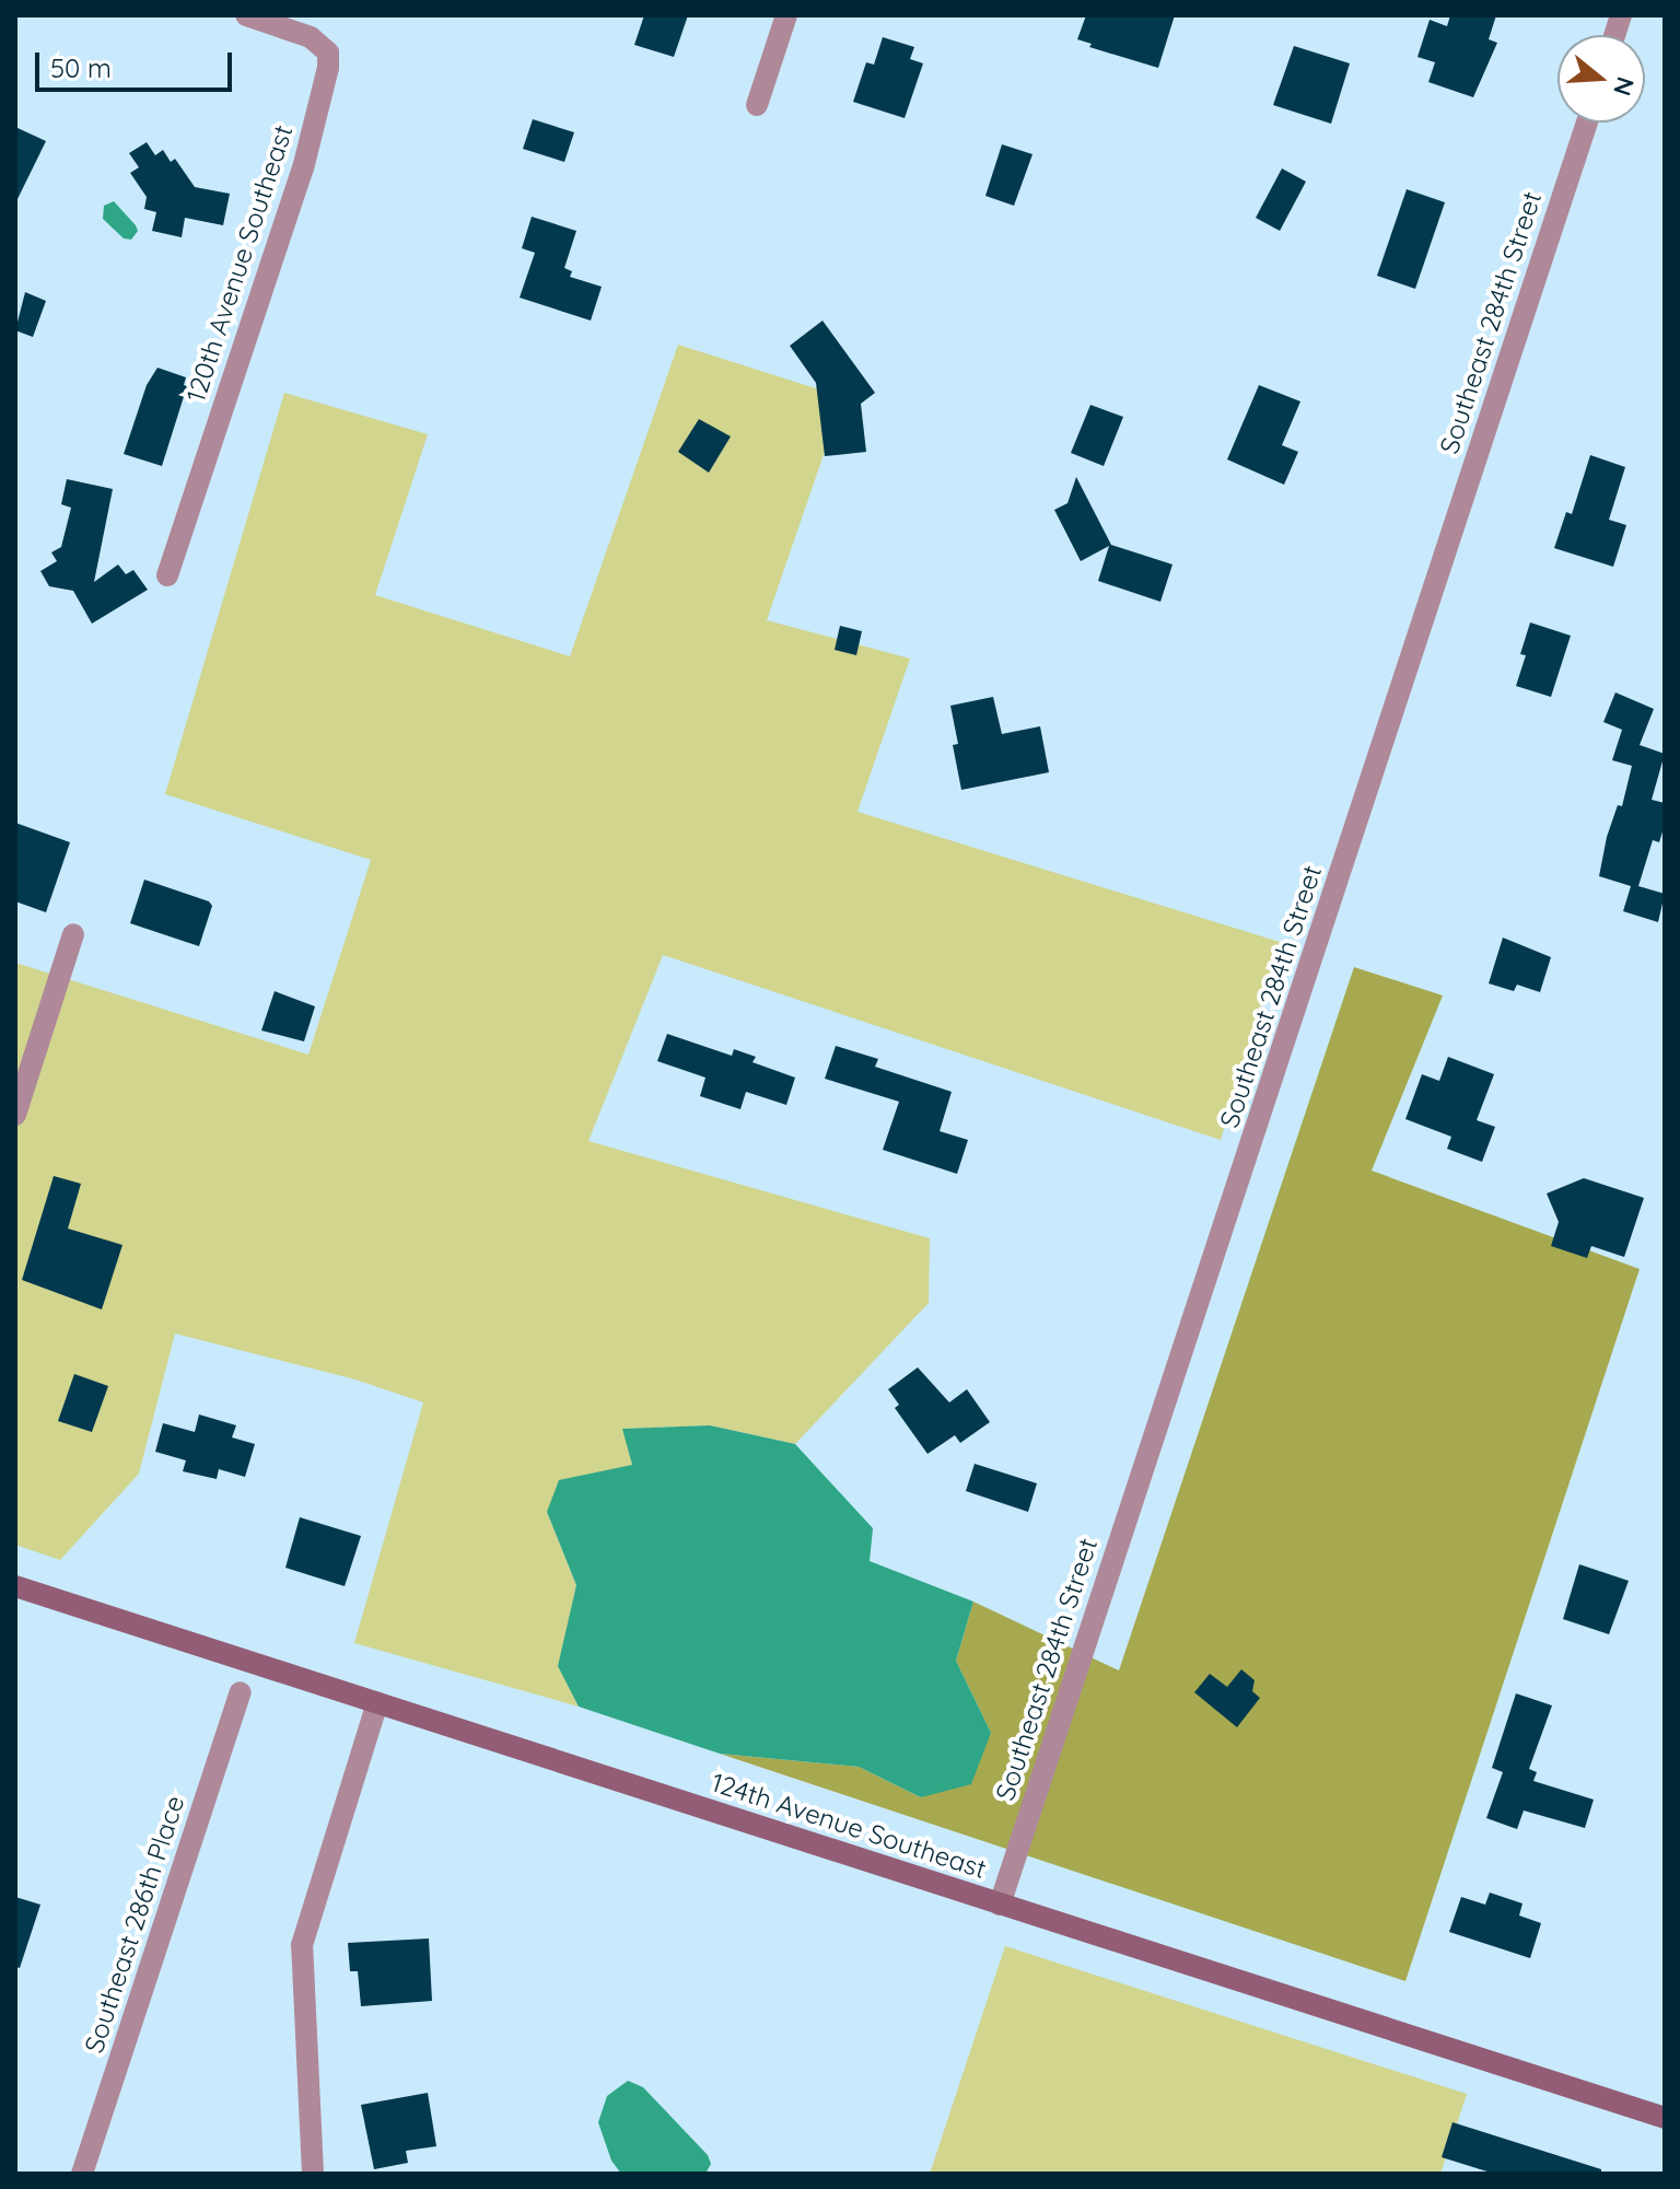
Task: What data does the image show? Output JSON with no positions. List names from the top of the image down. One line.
{"streets":{"street":["120th Avenue Southeast","Southeast 284th Street","124th Avenue Southeast","Southeast 286th Place"]},"crossings":[["Southeast 284th Street","124th Avenue Southeast"]],"scale_bar":"50 m","north":"right"}
